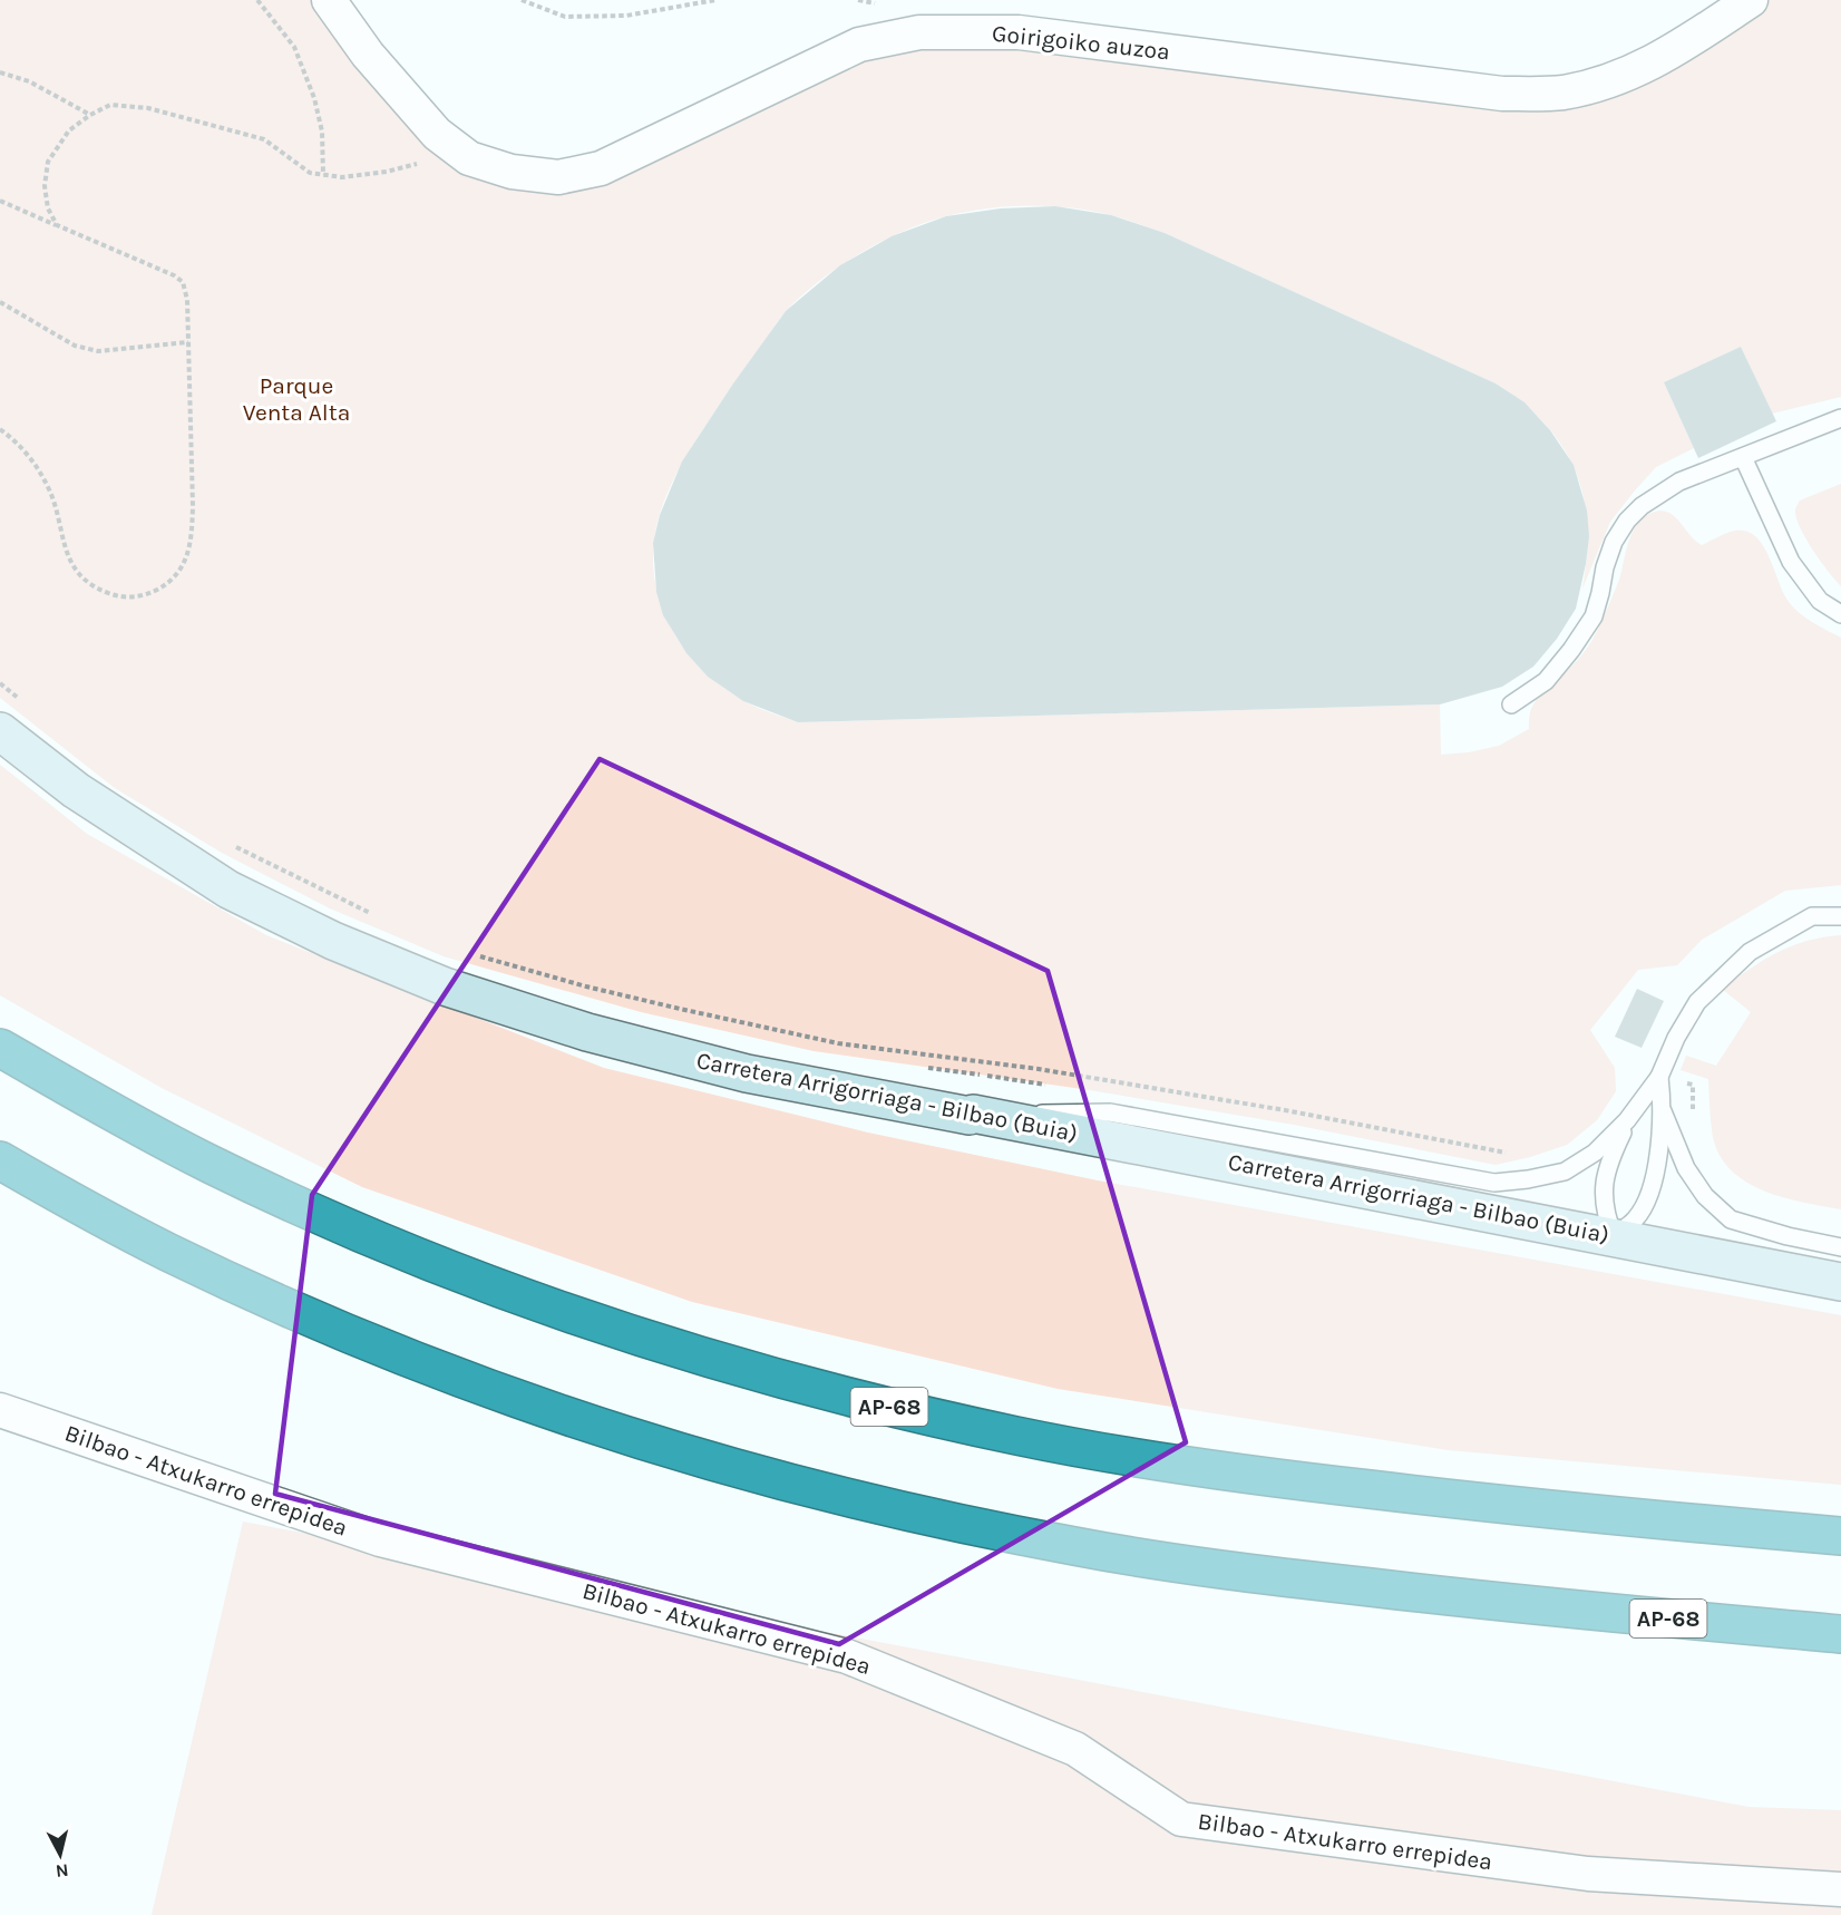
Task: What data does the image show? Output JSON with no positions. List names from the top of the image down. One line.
{"streets":{"highway":["AP-68"],"street":["Goirigoiko auzoa","Carretera Arrigorriaga - Bilbao (Buia)","Bilbao - Atxukarro errepidea"]},"parks":["Parque Venta Alta"],"north":"bottom"}
